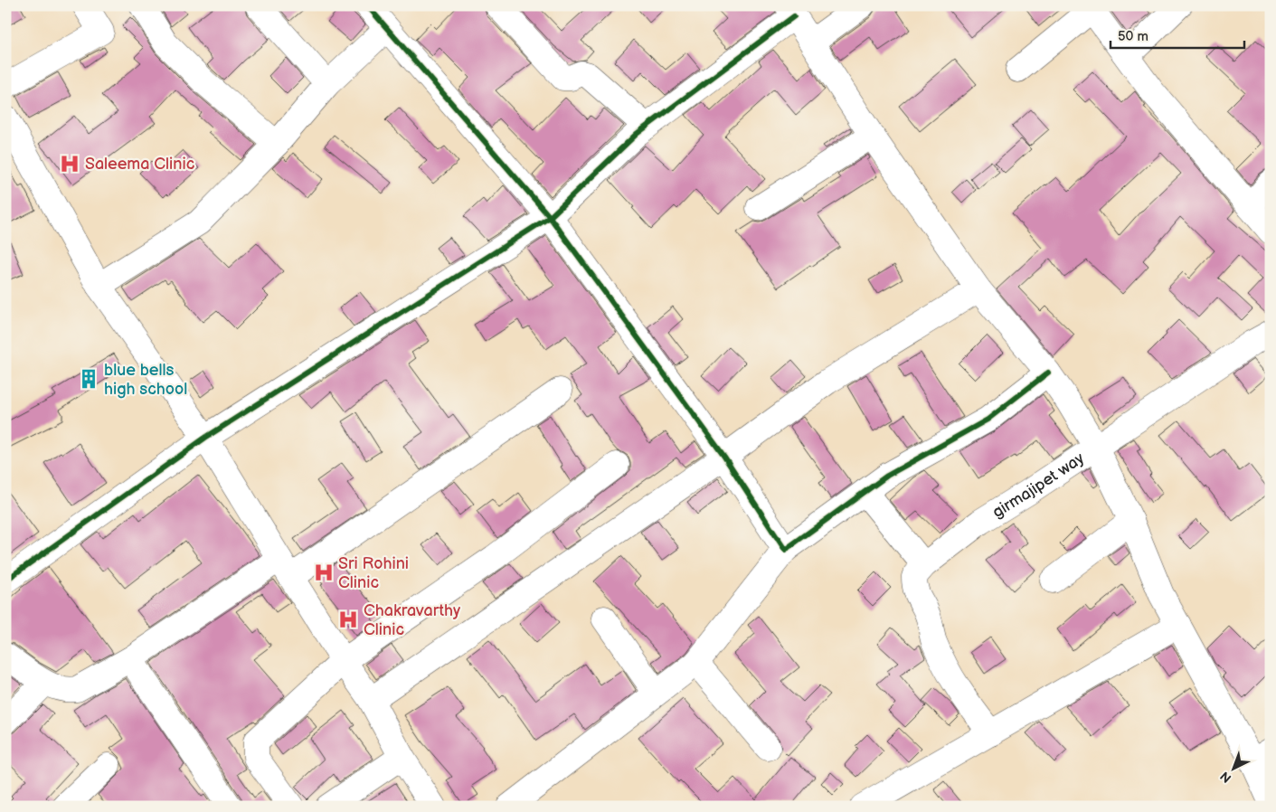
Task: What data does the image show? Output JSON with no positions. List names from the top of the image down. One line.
{"streets":{"street":["girmajipet way"]},"places":{"hospital":["Saleema Clinic","Sri Rohini Clinic","Chakravarthy Clinic"],"building":["blue bells high school"]},"scale_bar":"50 m","north":"bottom left"}
